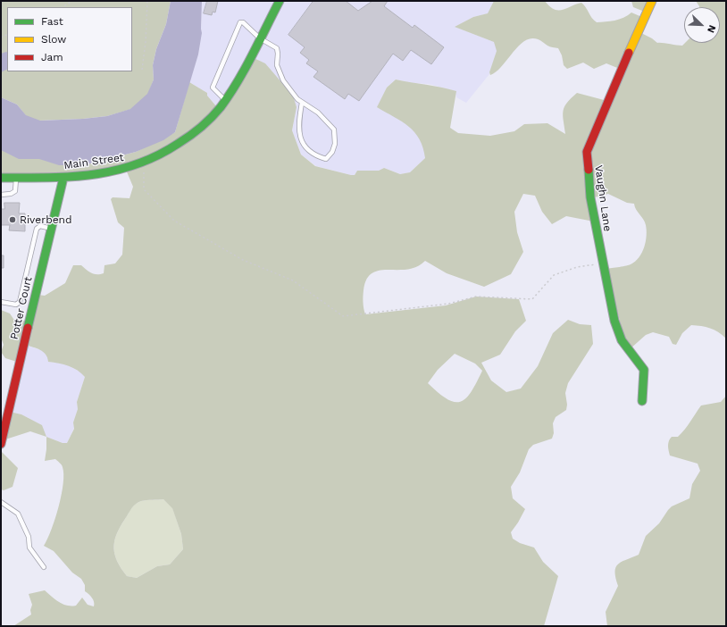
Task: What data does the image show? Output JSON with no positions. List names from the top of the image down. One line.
{"streets":{"street":["Main Street","Vaughn Lane","Potter Court"]},"crossings":[["Main Street","Potter Court"]],"places":["Riverbend"],"legend":["Fast","Slow","Jam"],"north":"bottom right"}
